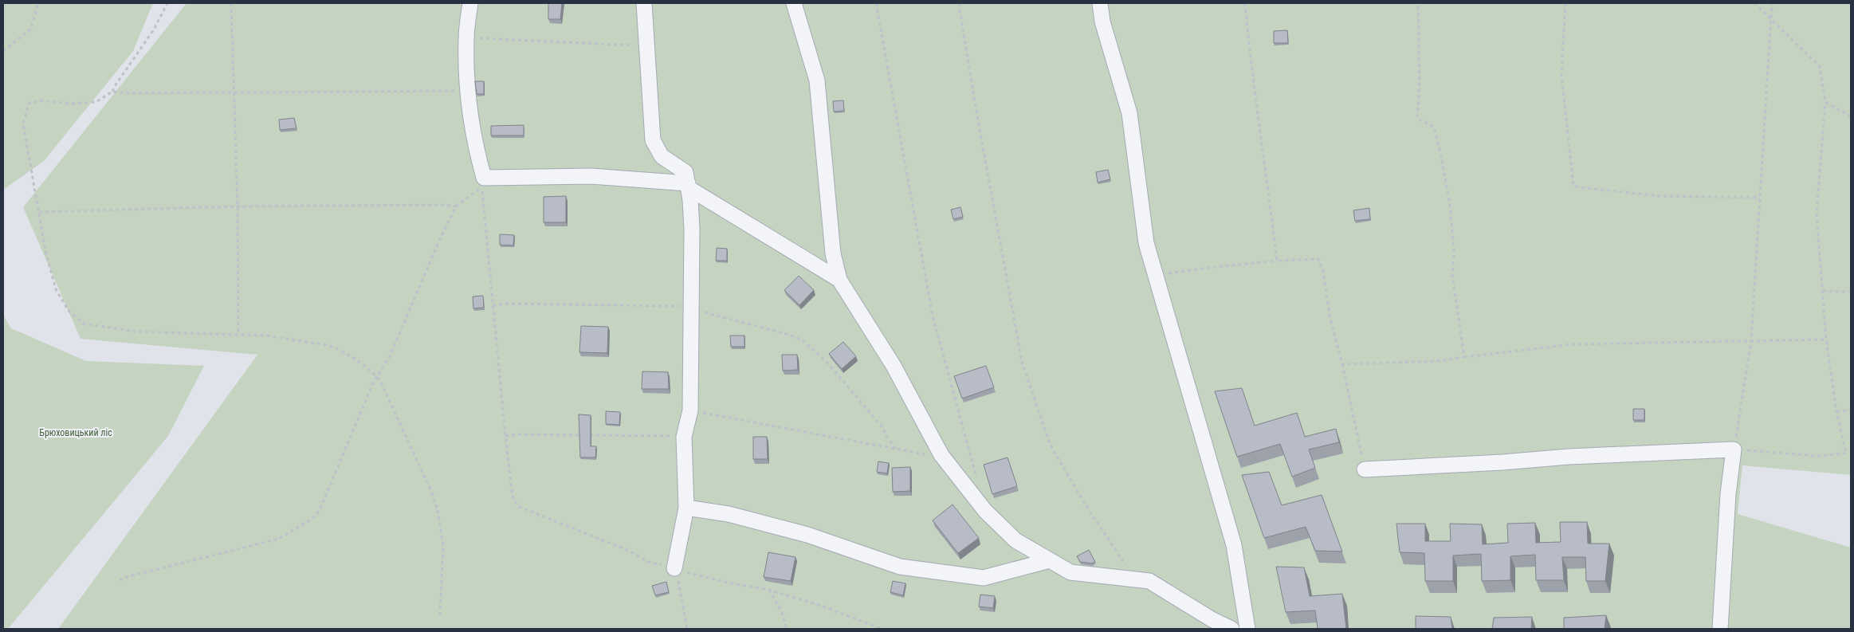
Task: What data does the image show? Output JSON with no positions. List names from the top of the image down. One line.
{"parks":["Брюховицький ліс"]}
